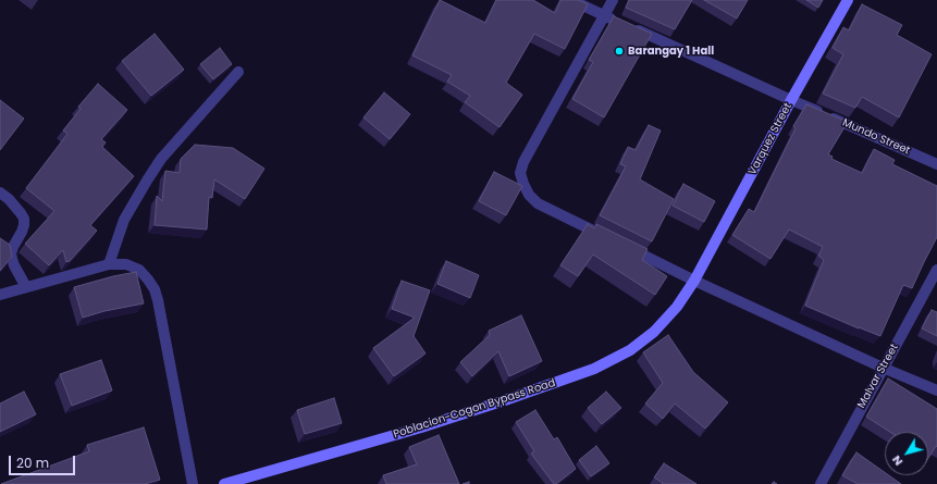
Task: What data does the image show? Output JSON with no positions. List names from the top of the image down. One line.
{"streets":{"main road":["Varquez Street","Poblacion-Cogon Bypass Road"],"street":["Mundo Street","Malvar Street"]},"crossings":[["Mundo Street","Varquez Street"],["Varquez Street","Poblacion-Cogon Bypass Road"]],"places":["Barangay 1 Hall"],"scale_bar":"20 m","north":"bottom left"}
